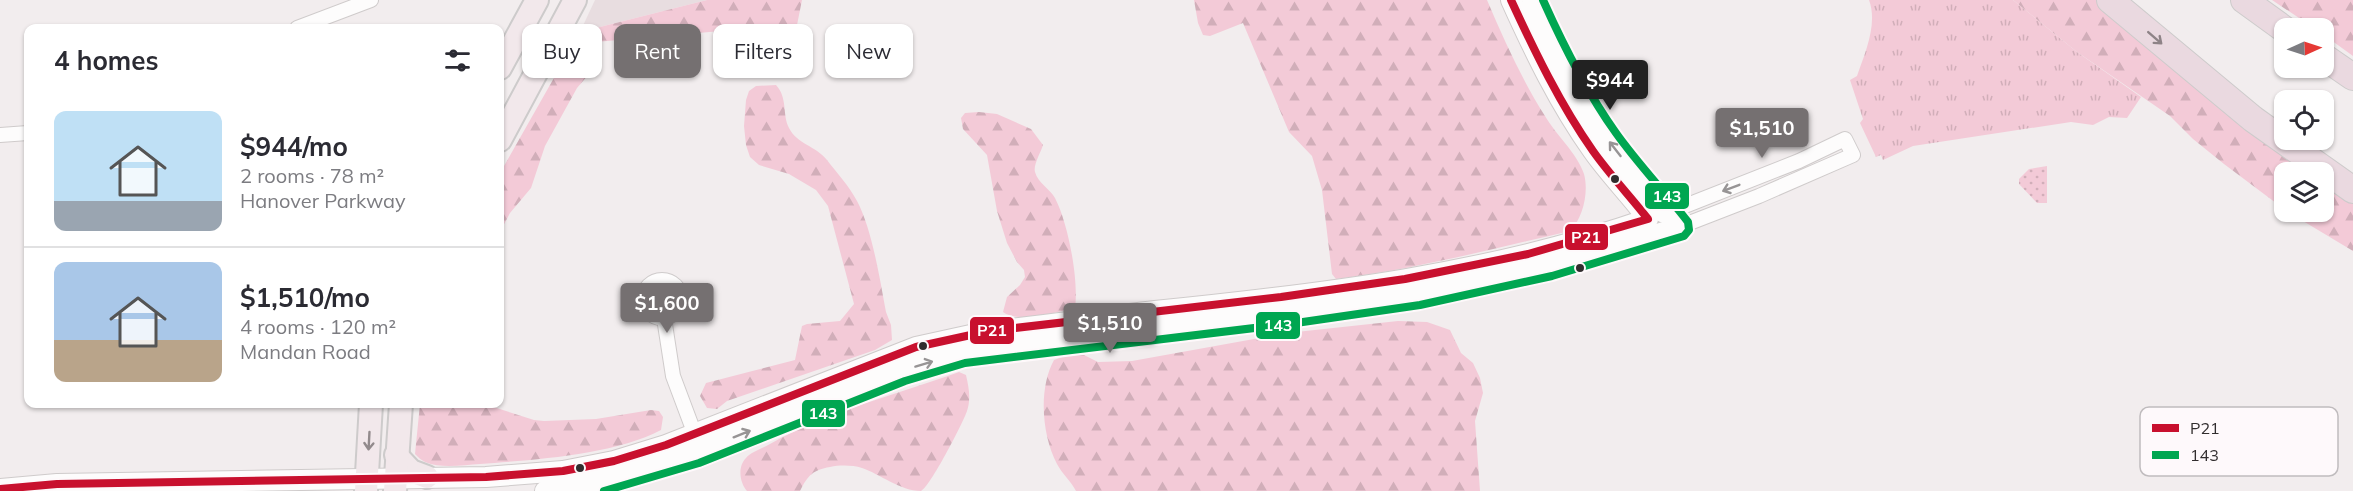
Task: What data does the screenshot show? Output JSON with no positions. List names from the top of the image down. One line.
{"lines":["transit line P21","transit line 143"],"legend":["P21","143"],"north":"right","page":{"chip":["Buy","Rent","Filters","New"],"heading":"4 homes","price":["$944","$1,510","$1,600","$1,510"],"list":[{"name":"$944/mo","note":"2 rooms · 78 m² · Hanover Parkway"},{"name":"$1,510/mo","note":"4 rooms · 120 m² · Mandan Road"}]}}
